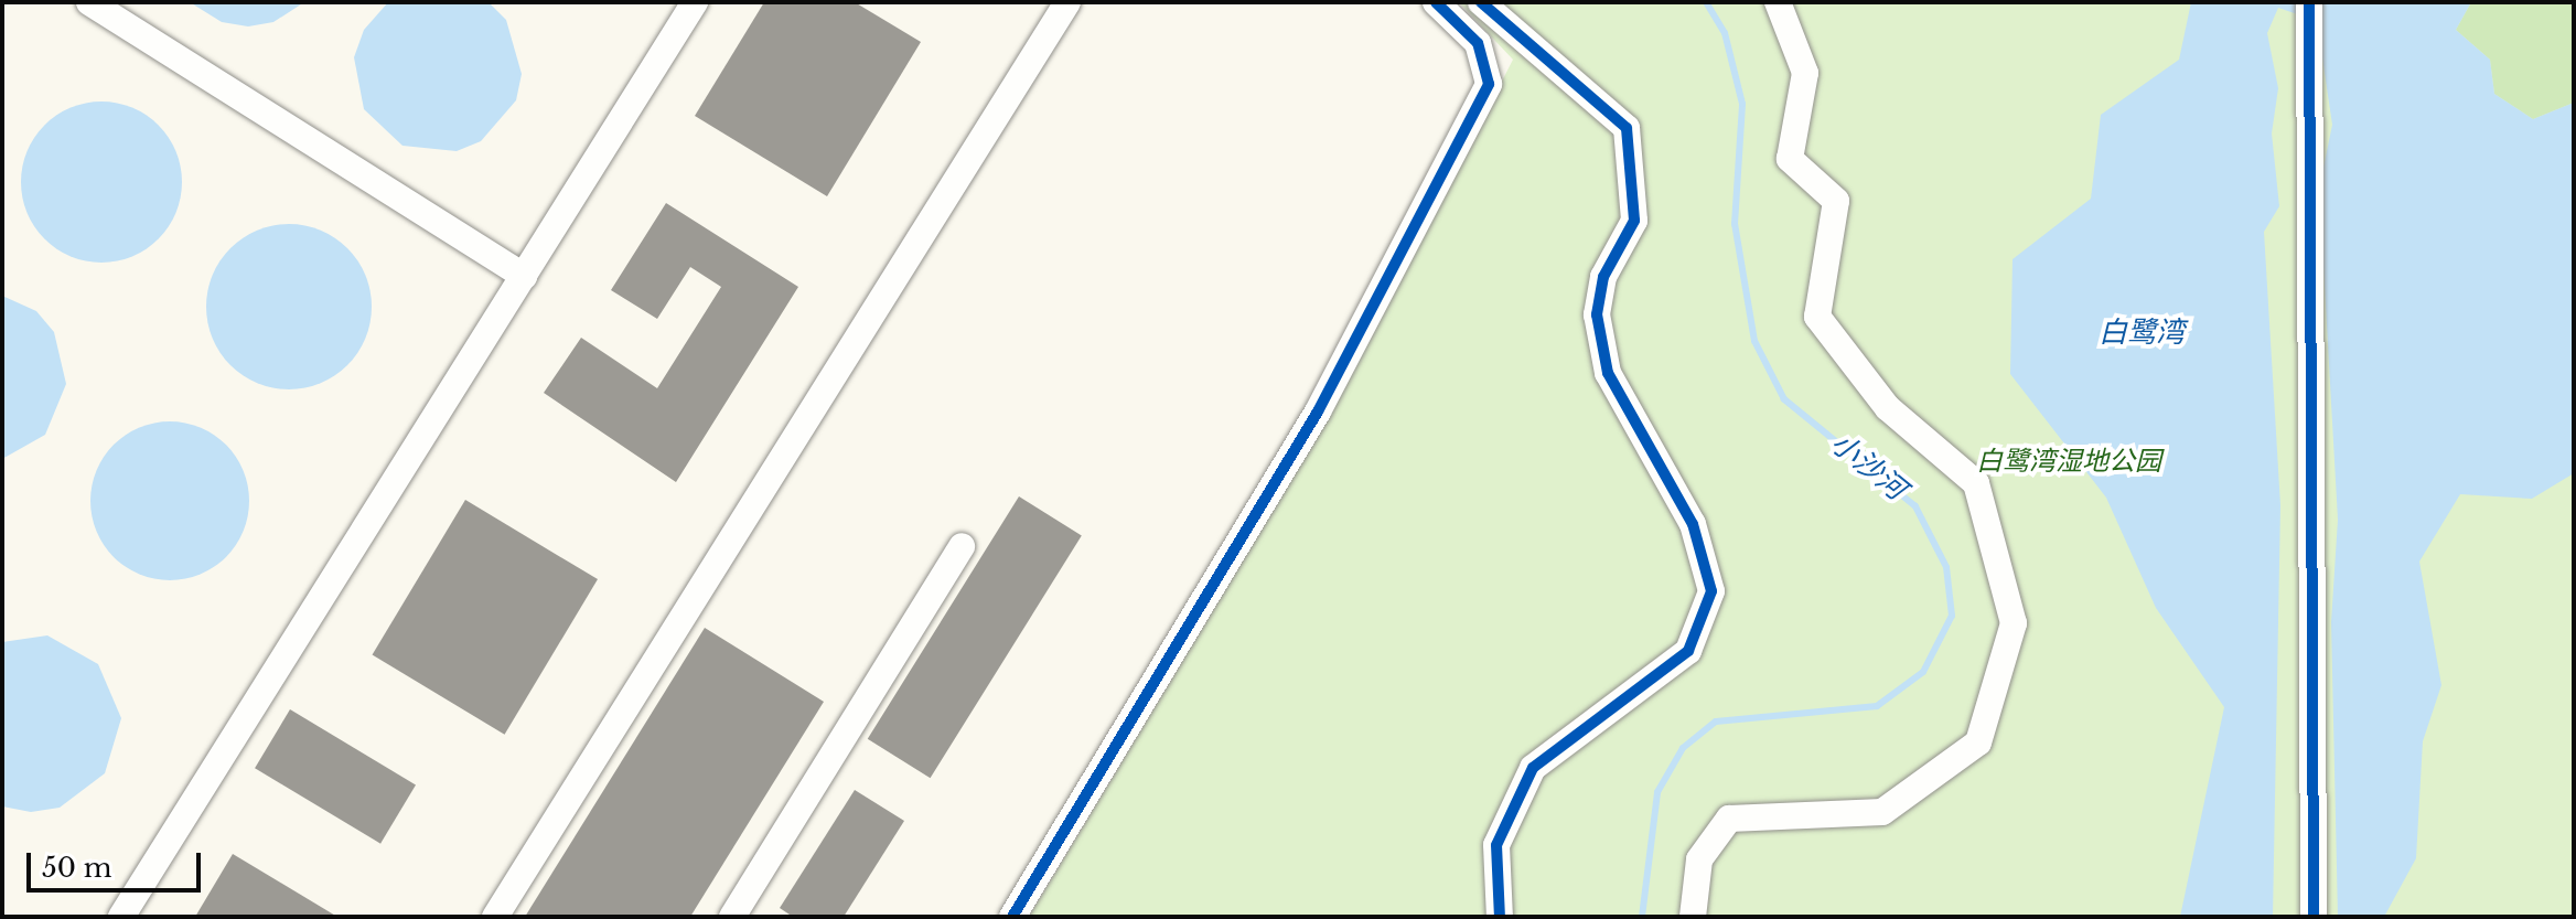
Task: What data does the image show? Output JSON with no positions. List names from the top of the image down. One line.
{"water":["白鹭湾","小沙河"],"parks":["白鹭湾湿地公园"],"scale_bar":"50 m"}
